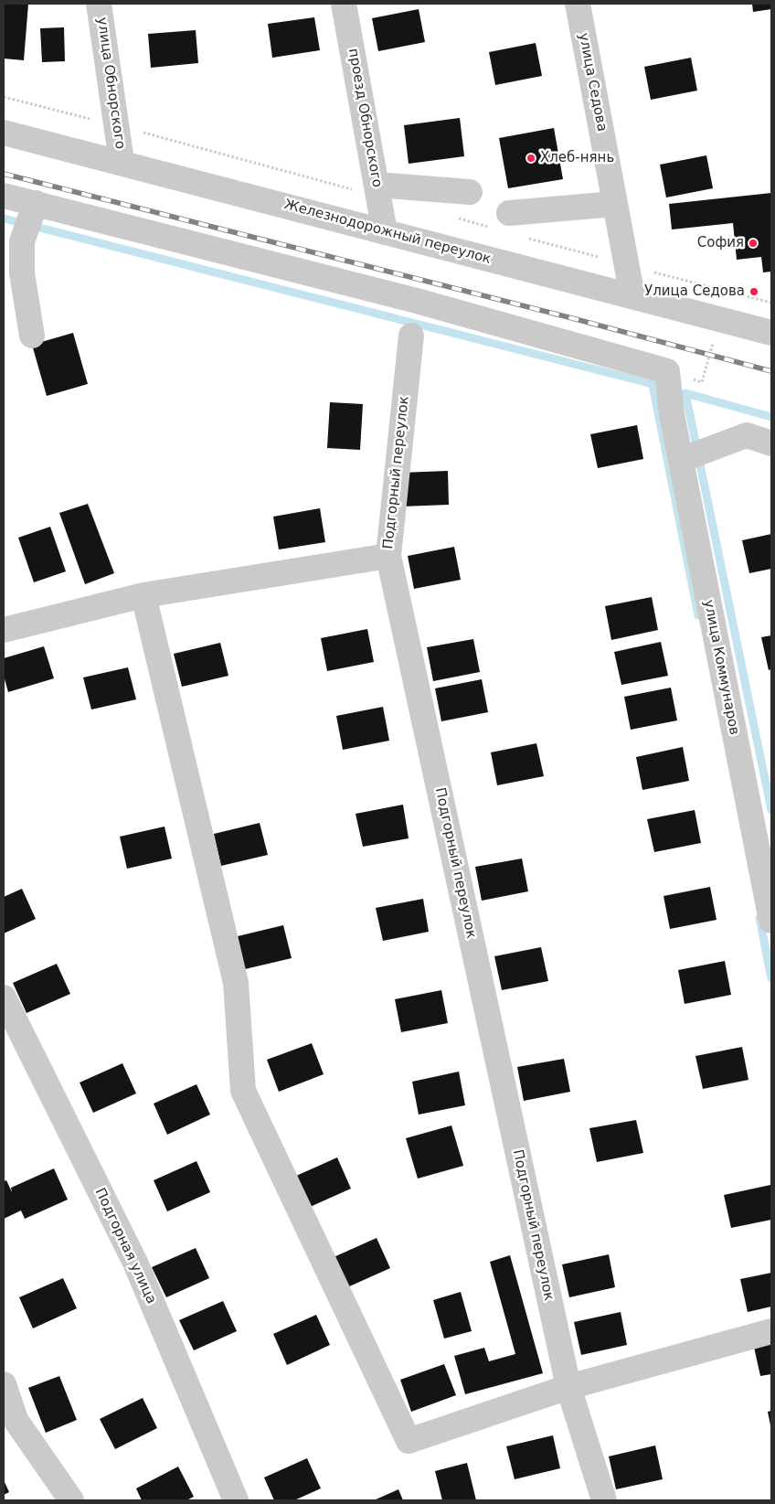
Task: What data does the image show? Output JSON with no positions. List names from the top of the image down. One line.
{"streets":{"street":["улица Седова","улица Обнорского","проезд Обнорского","Железнодорожный переулок","Подгорный переулок","улица Коммунаров","Подгорная улица"]},"crossings":[["улица Седова","Железнодорожный переулок"],["улица Обнорского","Железнодорожный переулок"],["проезд Обнорского","Железнодорожный переулок"]],"places":["Хлеб-нянь","София","Улица Седова"]}
